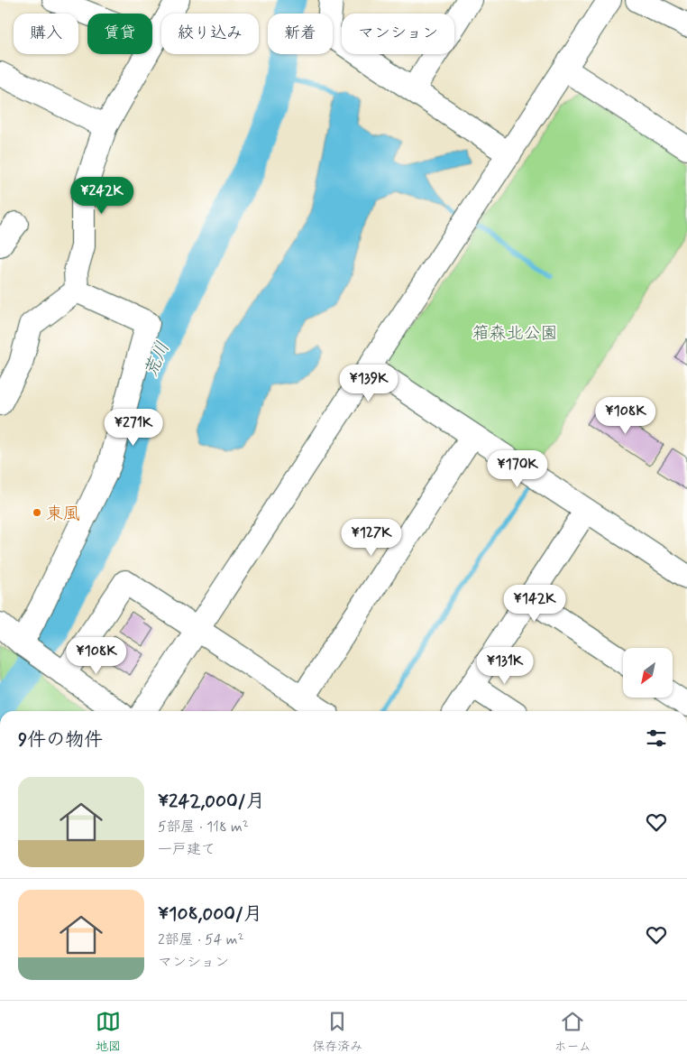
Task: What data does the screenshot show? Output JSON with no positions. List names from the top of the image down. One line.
{"water":["荒川"],"parks":["箱森北公園"],"places":["東風"],"north":"bottom left","page":{"chip":["購入","賃貸","絞り込み","新着","マンション"],"price":["¥242K","¥139K","¥108K","¥271K","¥170K","¥127K","¥142K","¥108K","¥131K"],"heading":"9件の物件","list":[{"name":"¥242,000/月","note":"5部屋 · 118 m² · 一戸建て"},{"name":"¥108,000/月","note":"2部屋 · 54 m² · マンション"}],"tabs":["地図","保存済み","ホーム"]}}
